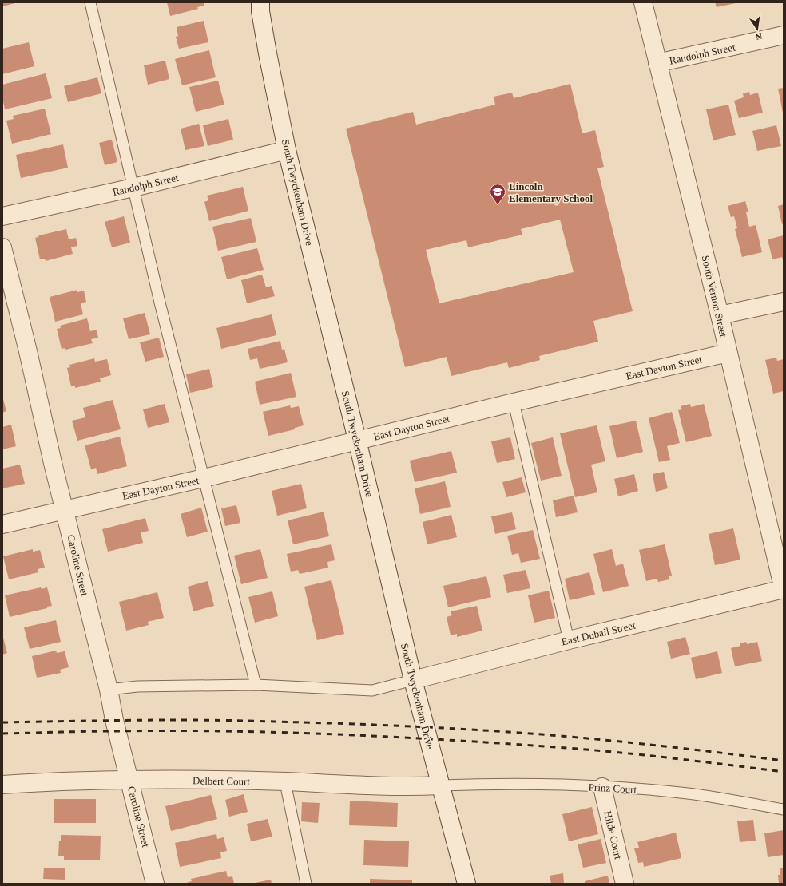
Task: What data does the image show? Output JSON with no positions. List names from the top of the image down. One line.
{"streets":{"street":["Randolph Street","South Twyckenham Drive","South Vernon Street","East Dayton Street","Caroline Street","East Dubail Street","Delbert Court","Hilde Court"],"lane":["Prinz Court"]},"crossings":[["Randolph Street","South Twyckenham Drive"],["Randolph Street","South Vernon Street"],["South Twyckenham Drive","East Dayton Street"],["South Twyckenham Drive","East Dubail Street"],["South Twyckenham Drive","Delbert Court"],["South Twyckenham Drive","Prinz Court"],["South Vernon Street","East Dayton Street"],["South Vernon Street","East Dubail Street"],["East Dayton Street","Caroline Street"],["Caroline Street","Delbert Court"],["Delbert Court","Prinz Court"],["Prinz Court","Hilde Court"]],"places":{"school or university":["Lincoln Elementary School"]},"north":"bottom"}
